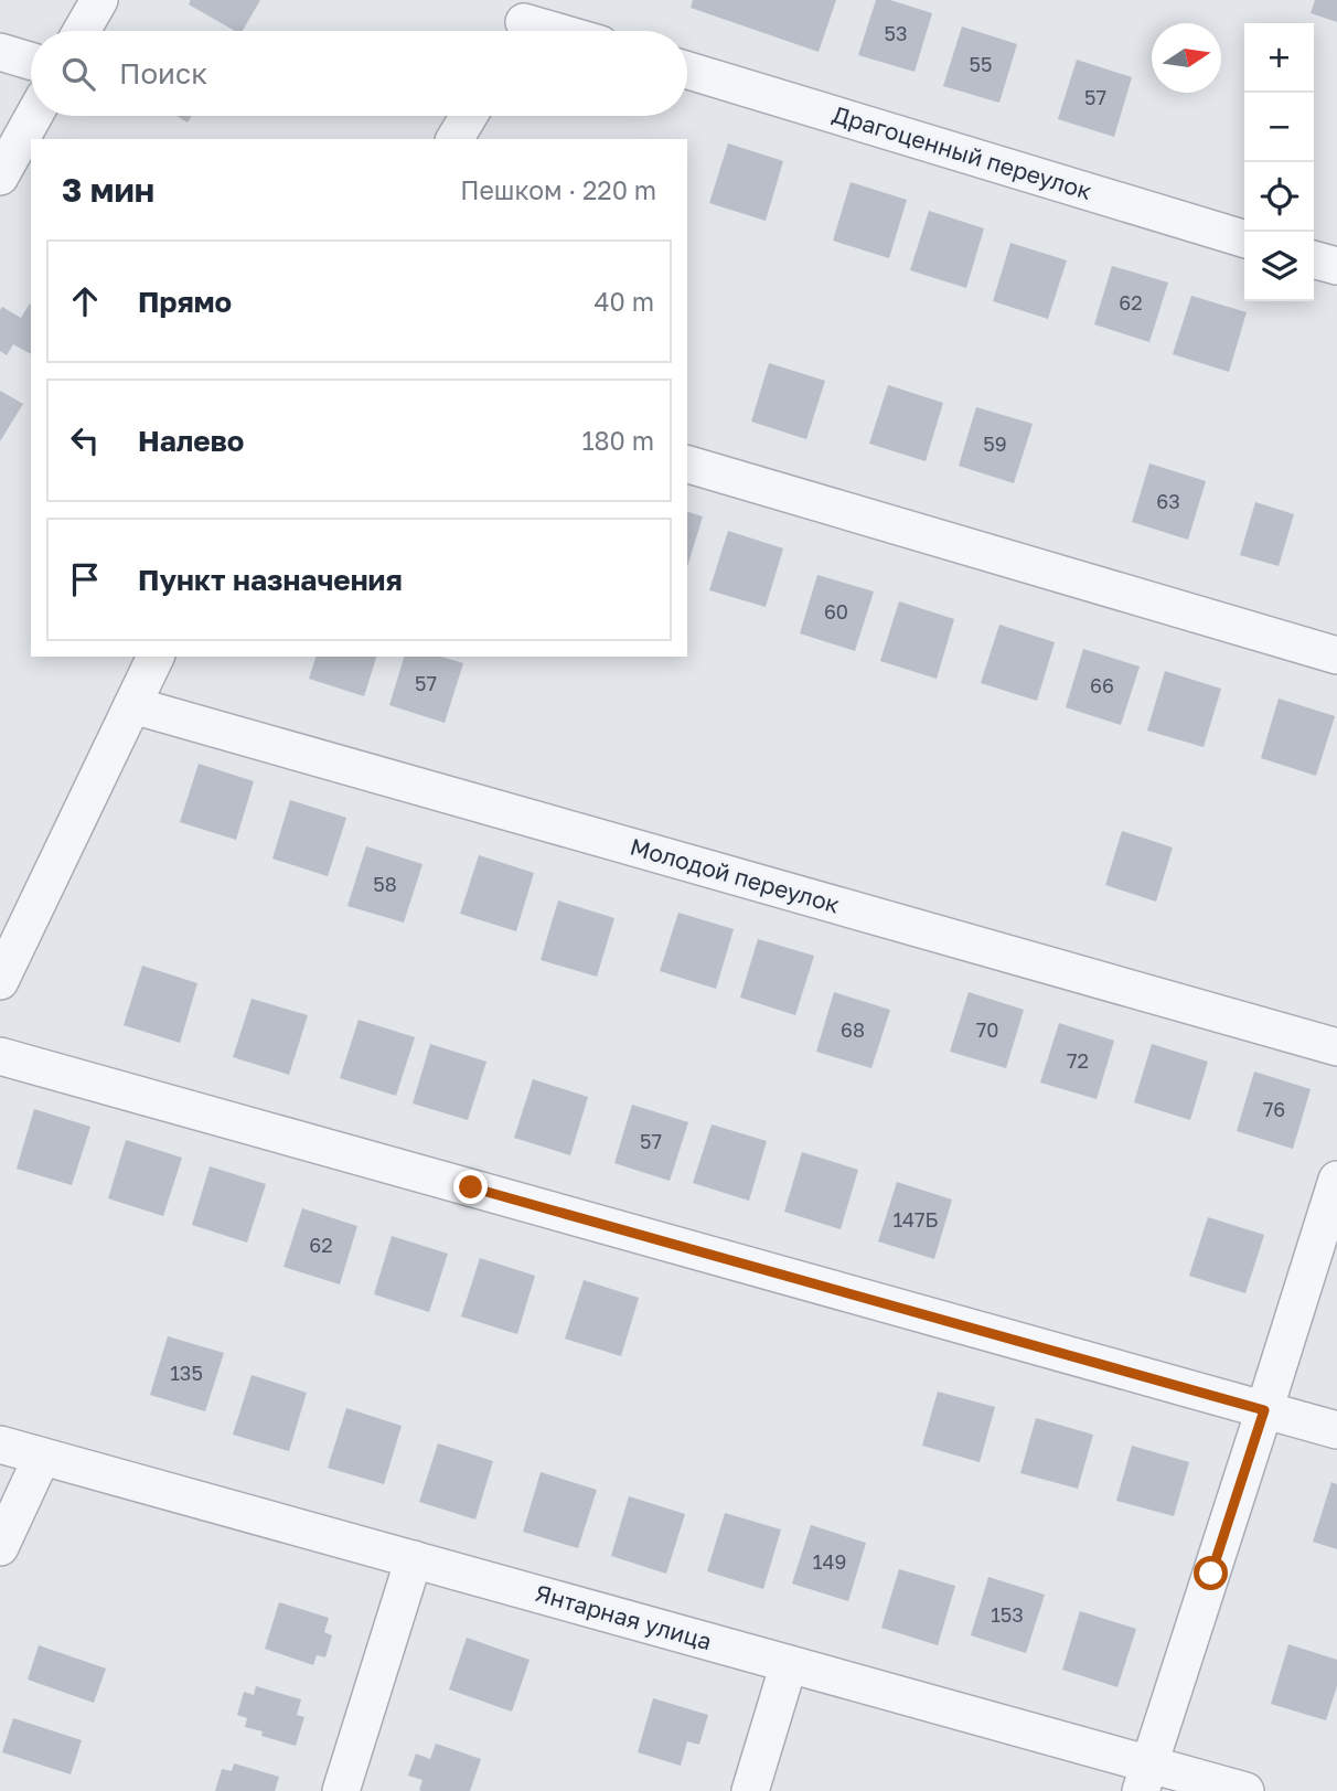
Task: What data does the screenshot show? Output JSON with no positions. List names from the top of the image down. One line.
{"streets":{"street":["Драгоценный переулок","Молодой переулок","Янтарная улица"]},"house_numbers":["53","55","57","62","59","63","60","57","66","58","68","70","72","76","57","147Б","62","135","149","153"],"north":"right","page":{"map_buttons":["+","−"],"search":"Поиск","heading":["3 мин","Пешком · 220 m"],"list":[["Прямо","40 m"],["Налево","180 m"],"Пункт назначения"]}}
